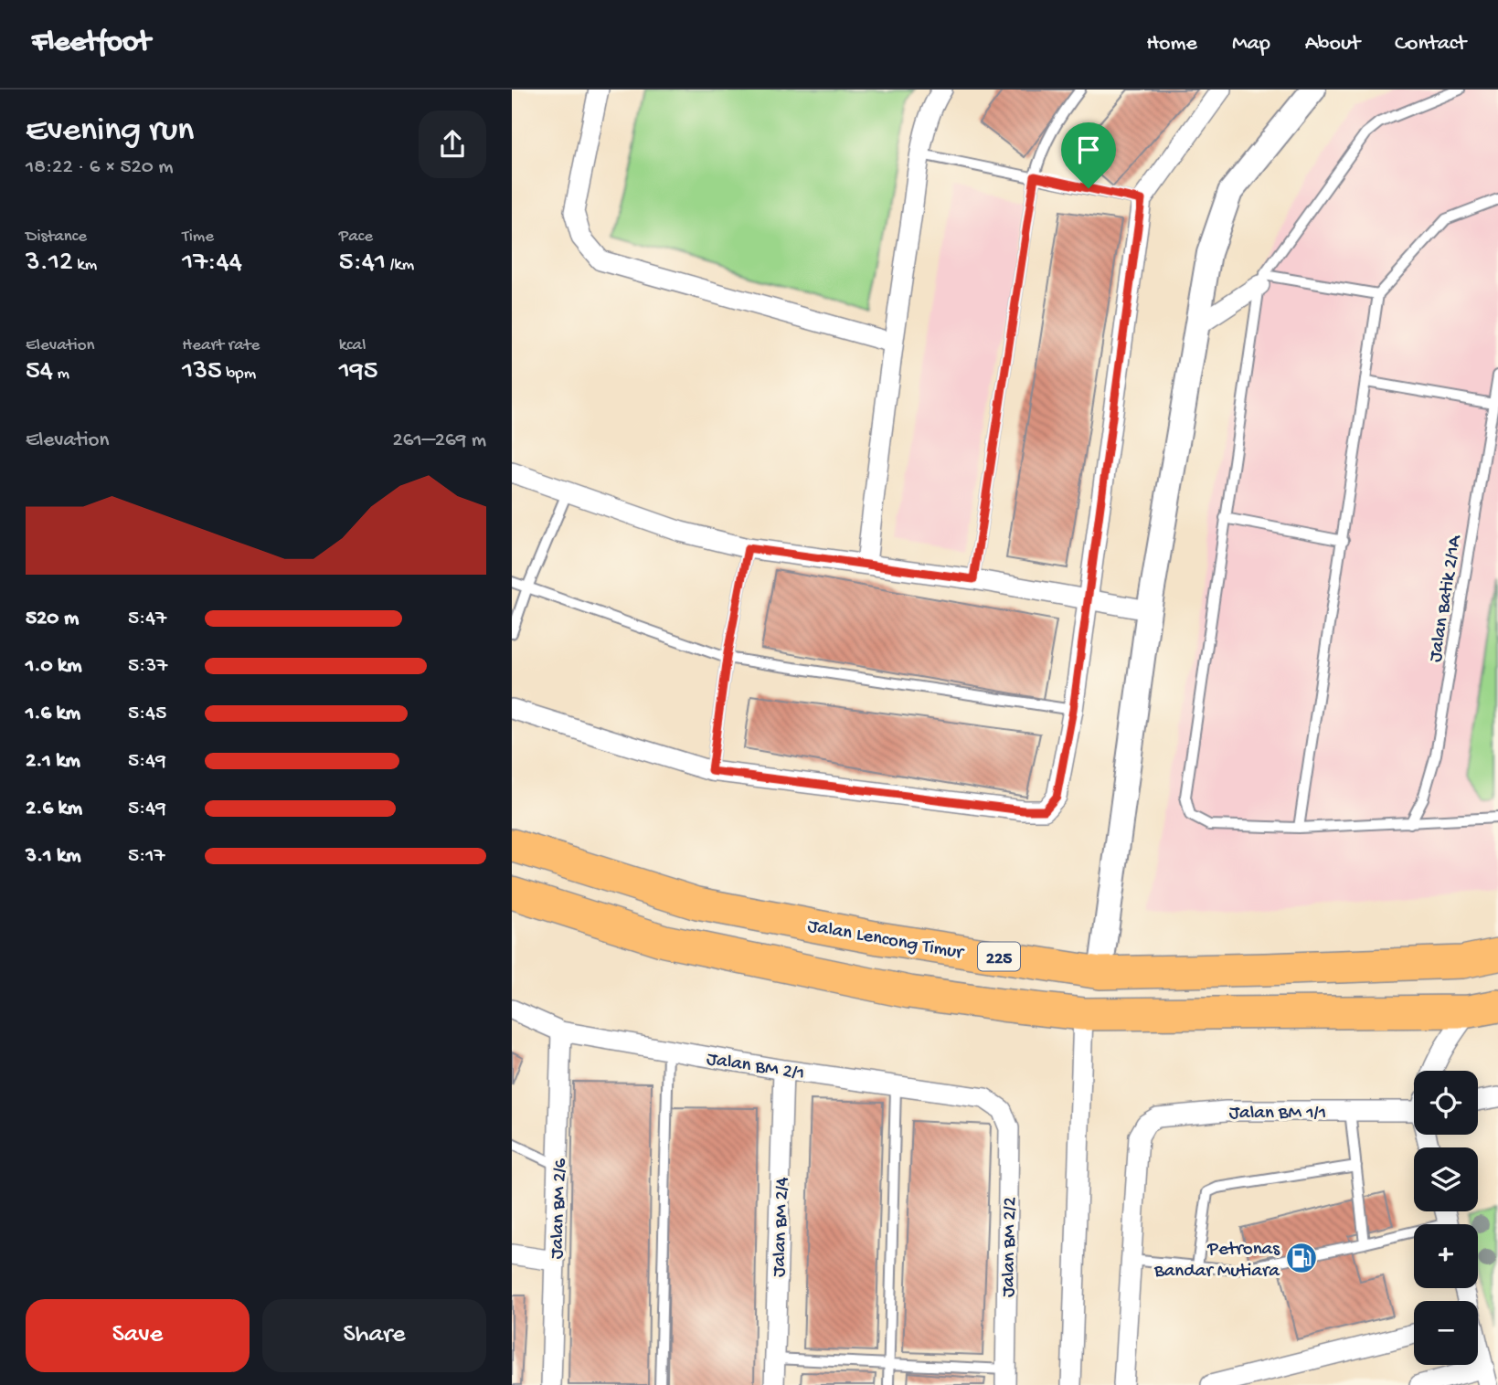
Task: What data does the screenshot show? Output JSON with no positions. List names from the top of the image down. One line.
{"streets":{"highway":["Jalan Lencong Timur","225"],"street":["Jalan BM 2/1","Jalan BM 1/1","Jalan BM 2/6","Jalan BM 2/4","Jalan BM 2/2"],"lane":["Jalan Batik 2/1A"]},"crossings":[["Jalan BM 2/1","Jalan BM 2/6"],["Jalan BM 2/1","Jalan BM 2/4"],["Jalan BM 2/1","Jalan BM 2/2"]],"places":{"fuel station":["Petronas Bandar Mutiara"]},"page":{"header":"Fleetfoot","nav":["Home","Map","About","Contact"],"heading":["Evening run","18:22 · 6 × 520 m"],"stats":[["Distance","3.12 km"],["Time","17:44"],["Pace","5:41 /km"],["Elevation","54 m"],["Heart rate","135 bpm"],["kcal","195"]],"chart":["Elevation","261–269 m"],"list":[{"name":"520 m","note":"5:47"},{"name":"1.0 km","note":"5:37"},{"name":"1.6 km","note":"5:45"},{"name":"2.1 km","note":"5:49"},{"name":"2.6 km","note":"5:49"},{"name":"3.1 km","note":"5:17"}],"map_buttons":["+","−"],"buttons":["Save","Share"]}}
